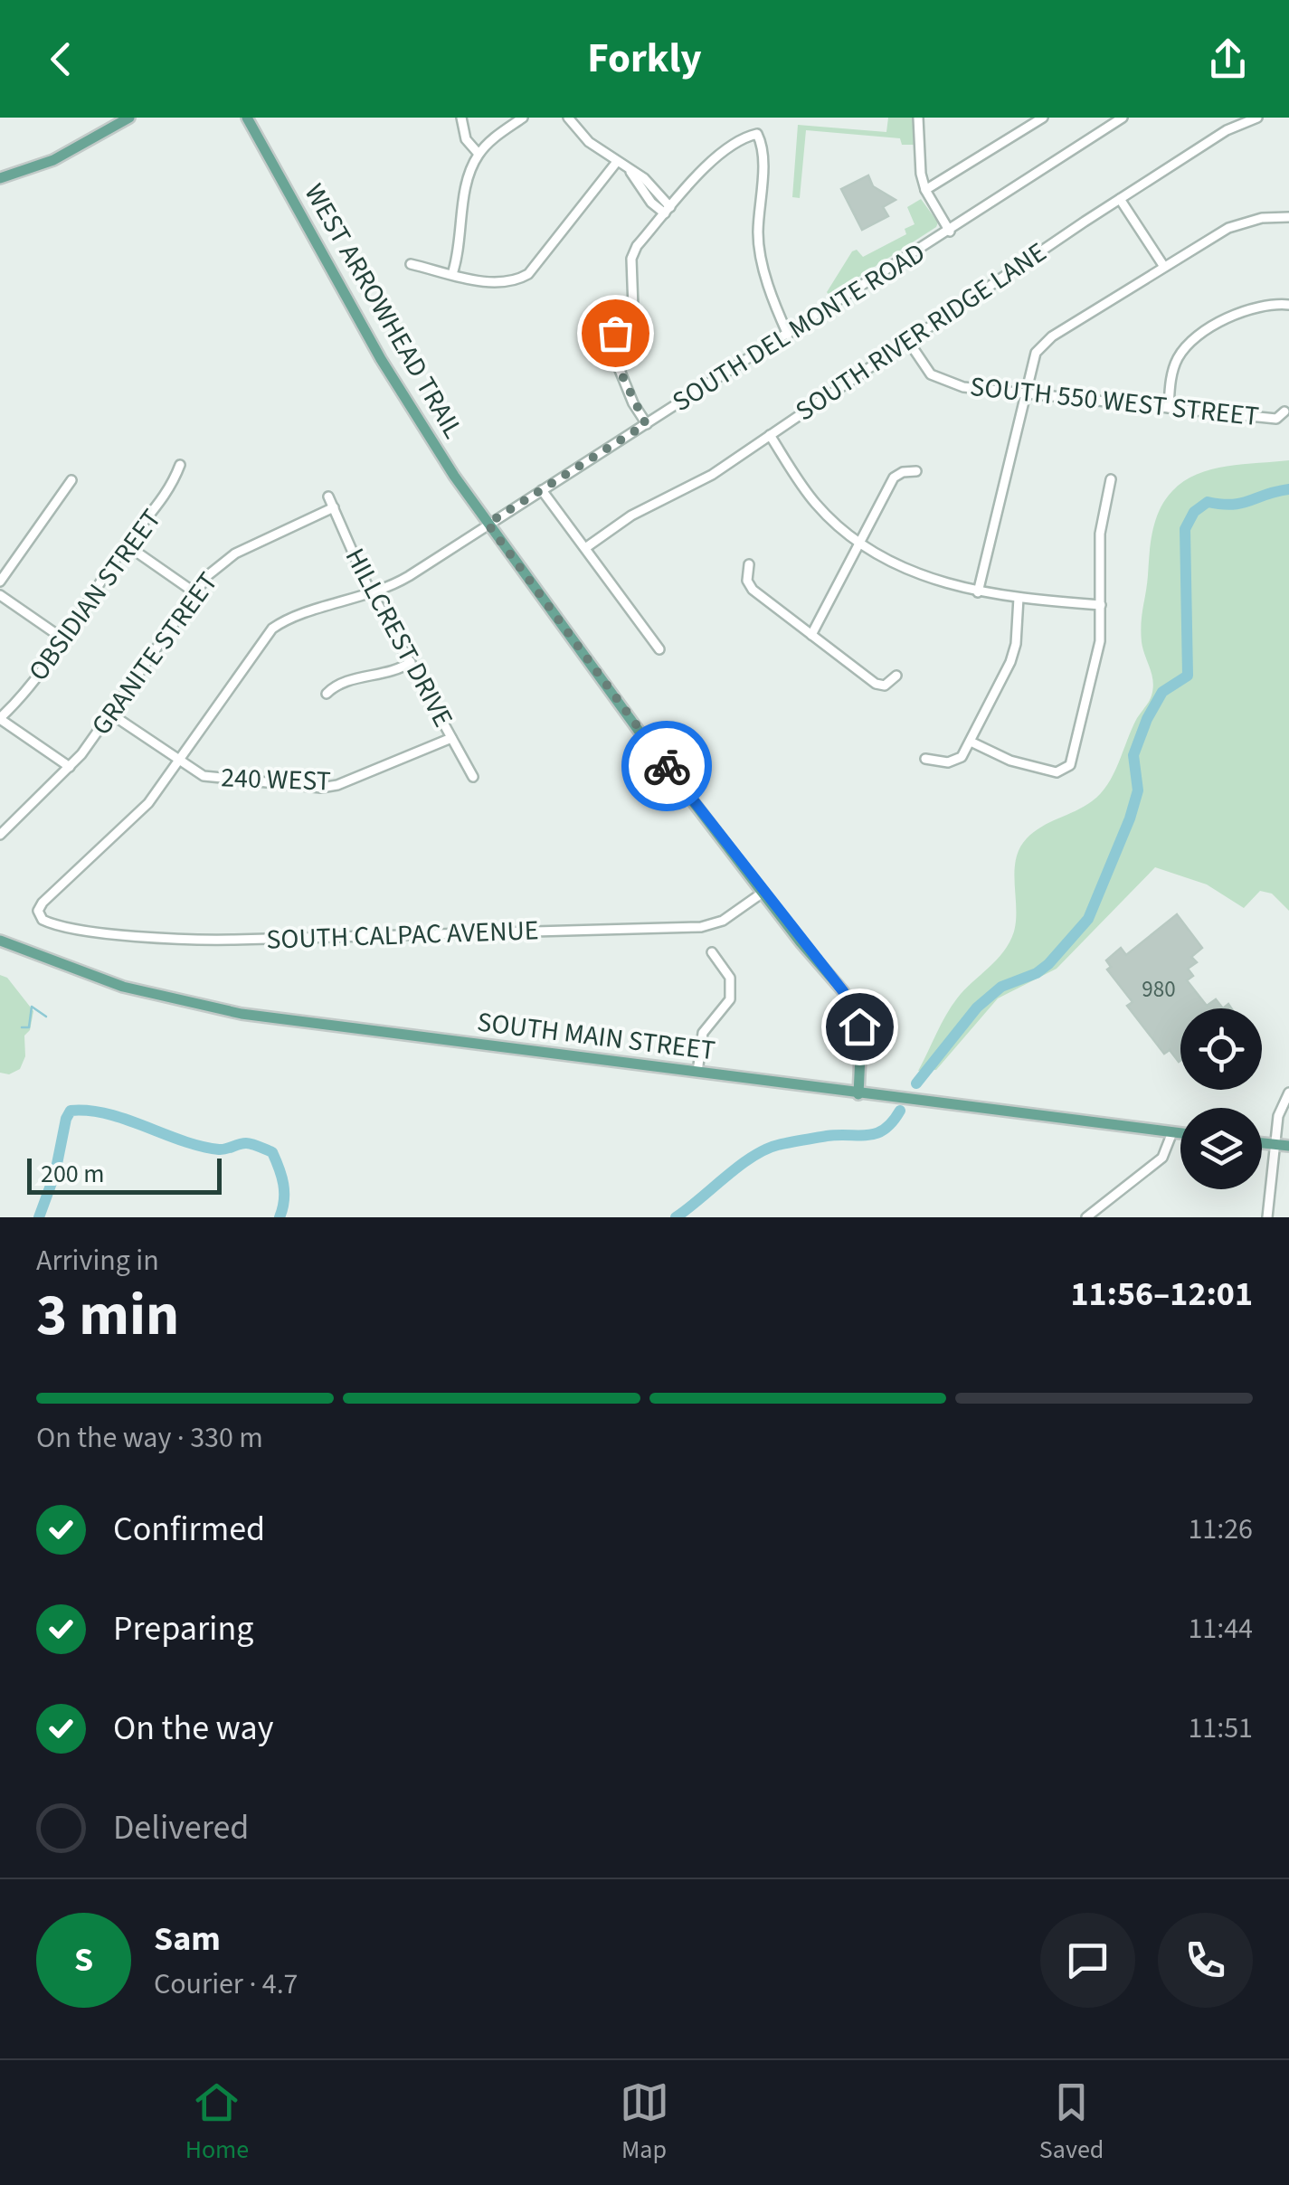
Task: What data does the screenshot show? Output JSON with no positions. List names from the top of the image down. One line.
{"streets":{"main road":["WEST ARROWHEAD TRAIL","SOUTH MAIN STREET"],"street":["SOUTH DEL MONTE ROAD","SOUTH RIVER RIDGE LANE","SOUTH 550 WEST STREET","OBSIDIAN STREET","HILLCREST DRIVE","GRANITE STREET","240 WEST","SOUTH CALPAC AVENUE"]},"crossings":[["WEST ARROWHEAD TRAIL","SOUTH DEL MONTE ROAD"],["WEST ARROWHEAD TRAIL","SOUTH CALPAC AVENUE"],["WEST ARROWHEAD TRAIL","SOUTH MAIN STREET"],["SOUTH DEL MONTE ROAD","HILLCREST DRIVE"],["SOUTH DEL MONTE ROAD","240 WEST"],["SOUTH DEL MONTE ROAD","SOUTH CALPAC AVENUE"],["SOUTH RIVER RIDGE LANE","SOUTH 550 WEST STREET"],["HILLCREST DRIVE","GRANITE STREET"],["HILLCREST DRIVE","240 WEST"],["GRANITE STREET","240 WEST"]],"house_numbers":["980"],"scale_bar":"200 m","page":{"header":"Forkly","scale":"200 m","heading":["3 min","Arriving in","11:56–12:01"],"panel":["Sam","Courier · 4.7"],"bar":"On the way · 330 m","list":[["Confirmed","11:26"],["Preparing","11:44"],["On the way","11:51"],"Delivered"],"round":"S","tabs":["Home","Map","Saved"]}}
